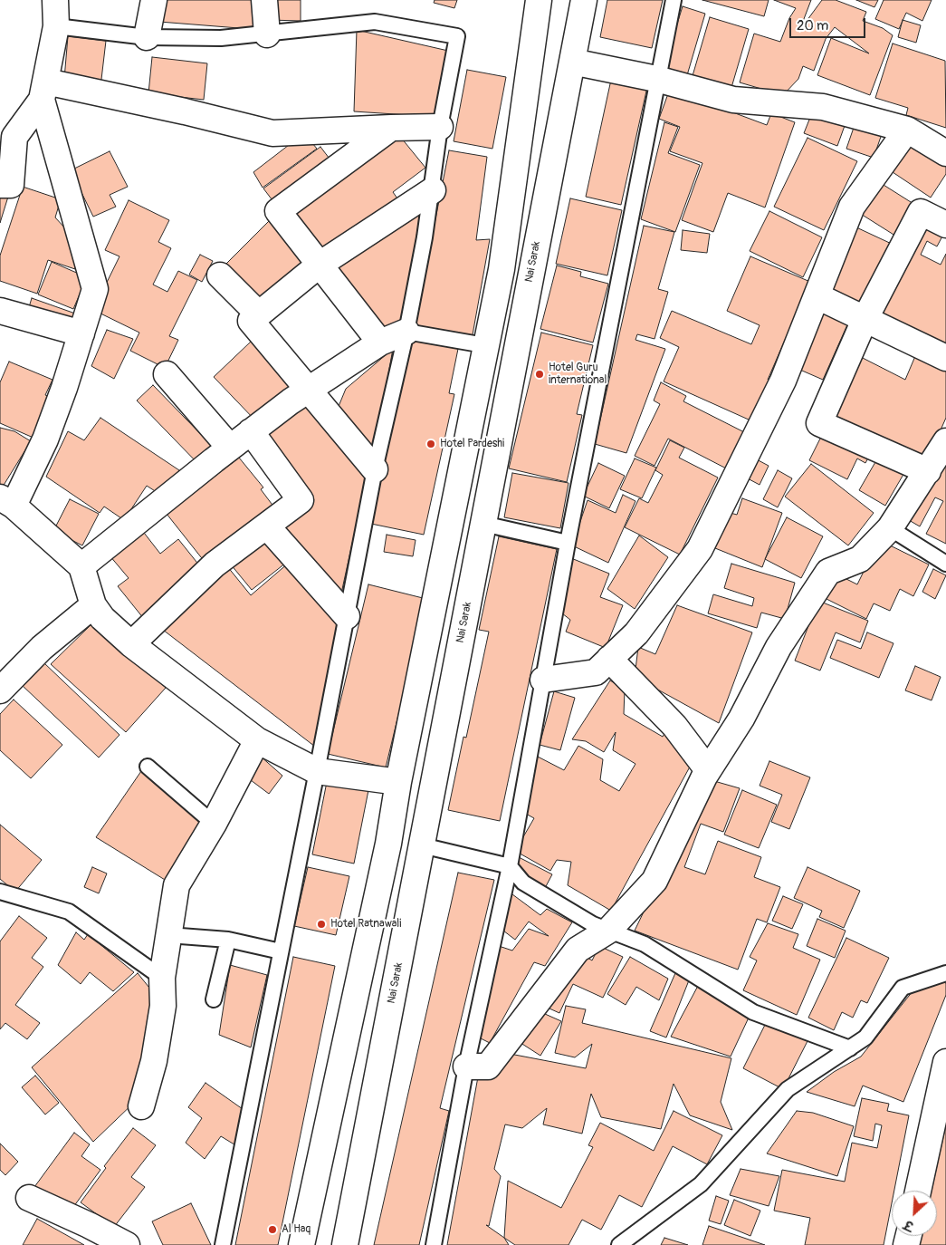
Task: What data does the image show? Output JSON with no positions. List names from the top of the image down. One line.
{"streets":{"street":["Nai Sarak"]},"places":["Hotel Guru international","Hotel Pardeshi","Hotel Ratnawali","Al Haq"],"scale_bar":"20 m","north":"bottom left"}
